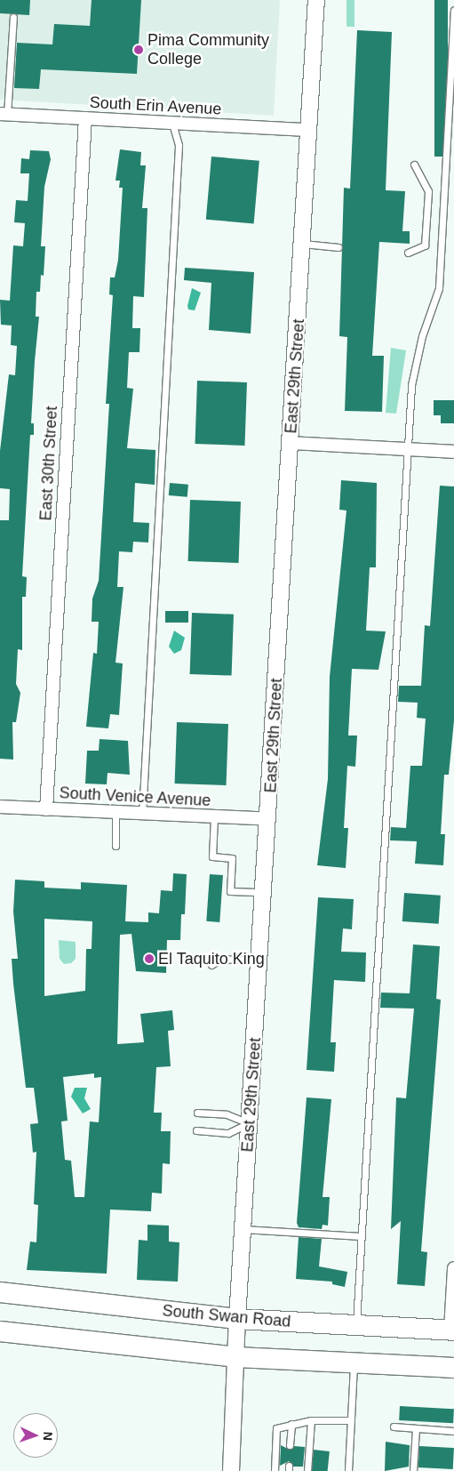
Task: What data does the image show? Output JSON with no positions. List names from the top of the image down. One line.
{"streets":{"main road":["South Swan Road"],"street":["South Erin Avenue","East 29th Street","East 30th Street","South Venice Avenue"]},"crossings":[["South Erin Avenue","East 29th Street"],["South Erin Avenue","East 30th Street"],["East 29th Street","South Venice Avenue"],["East 29th Street","South Swan Road"],["East 30th Street","South Venice Avenue"]],"places":["Pima Community College","El Taquito King"],"north":"right"}
